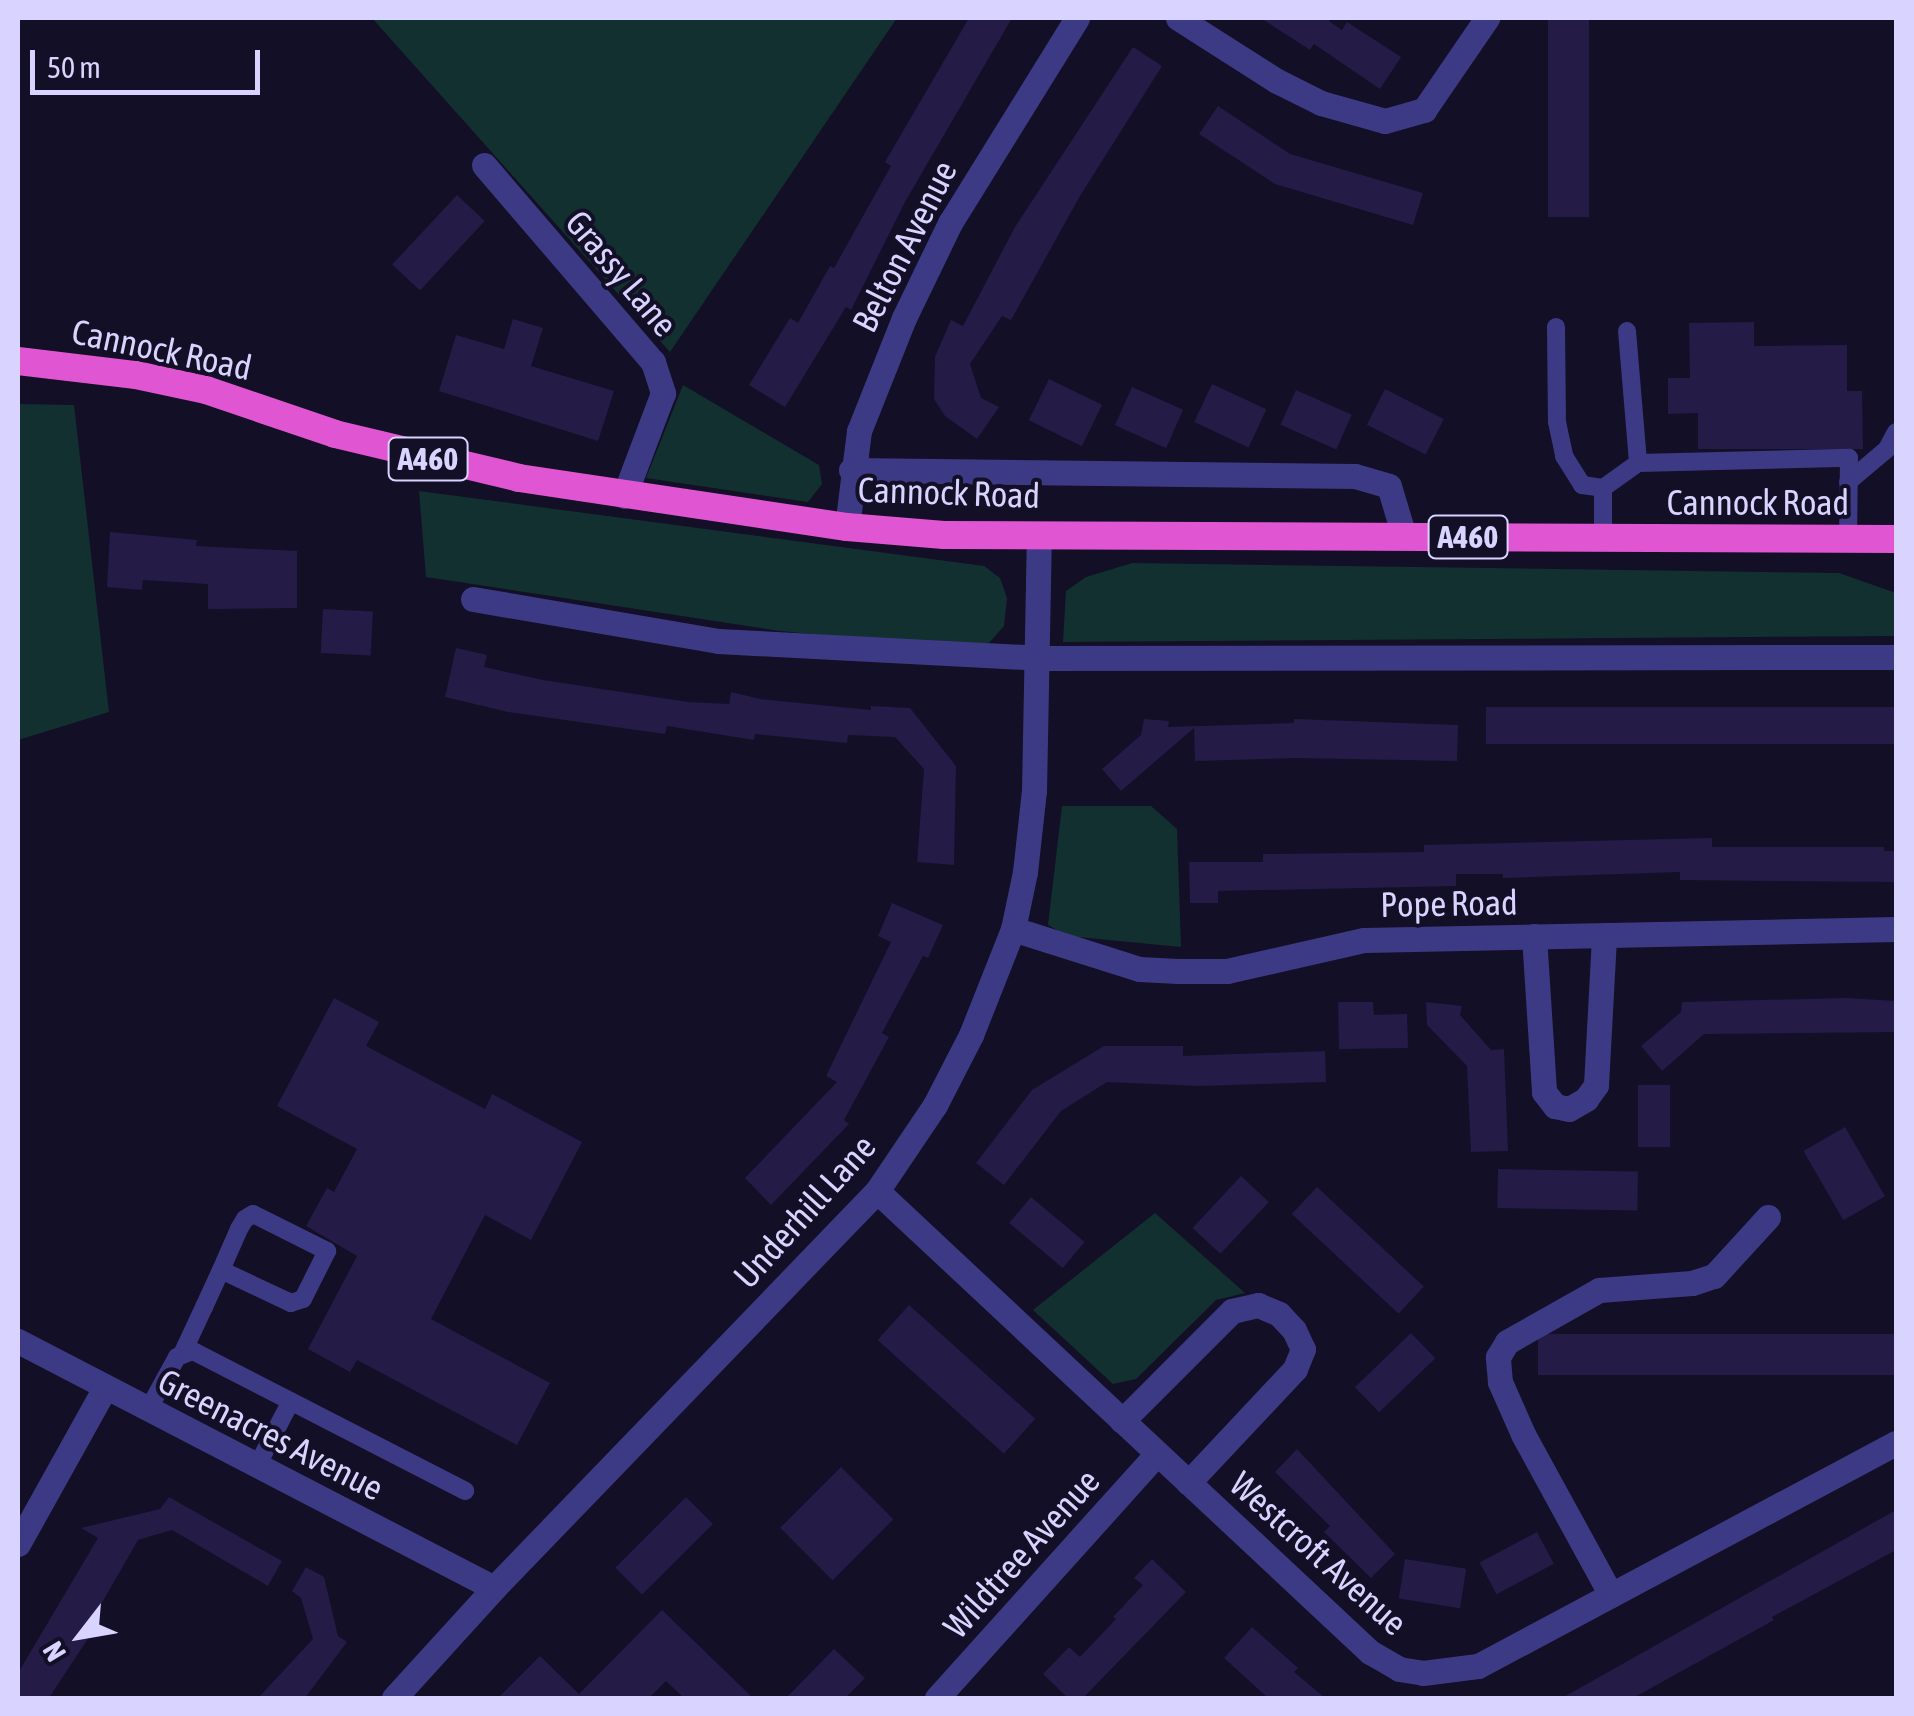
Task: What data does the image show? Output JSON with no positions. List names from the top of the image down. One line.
{"streets":{"highway":["Cannock Road","A460"],"street":["Belton Avenue","Grassy Lane","Pope Road","Underhill Lane","Greenacres Avenue","Wildtree Avenue","Westcroft Avenue"]},"crossings":[["Belton Avenue","Cannock Road"],["Grassy Lane","Cannock Road"],["Cannock Road","Underhill Lane"],["Pope Road","Underhill Lane"],["Underhill Lane","Greenacres Avenue"],["Underhill Lane","Westcroft Avenue"],["Wildtree Avenue","Westcroft Avenue"]],"scale_bar":"50 m","north":"bottom left"}
